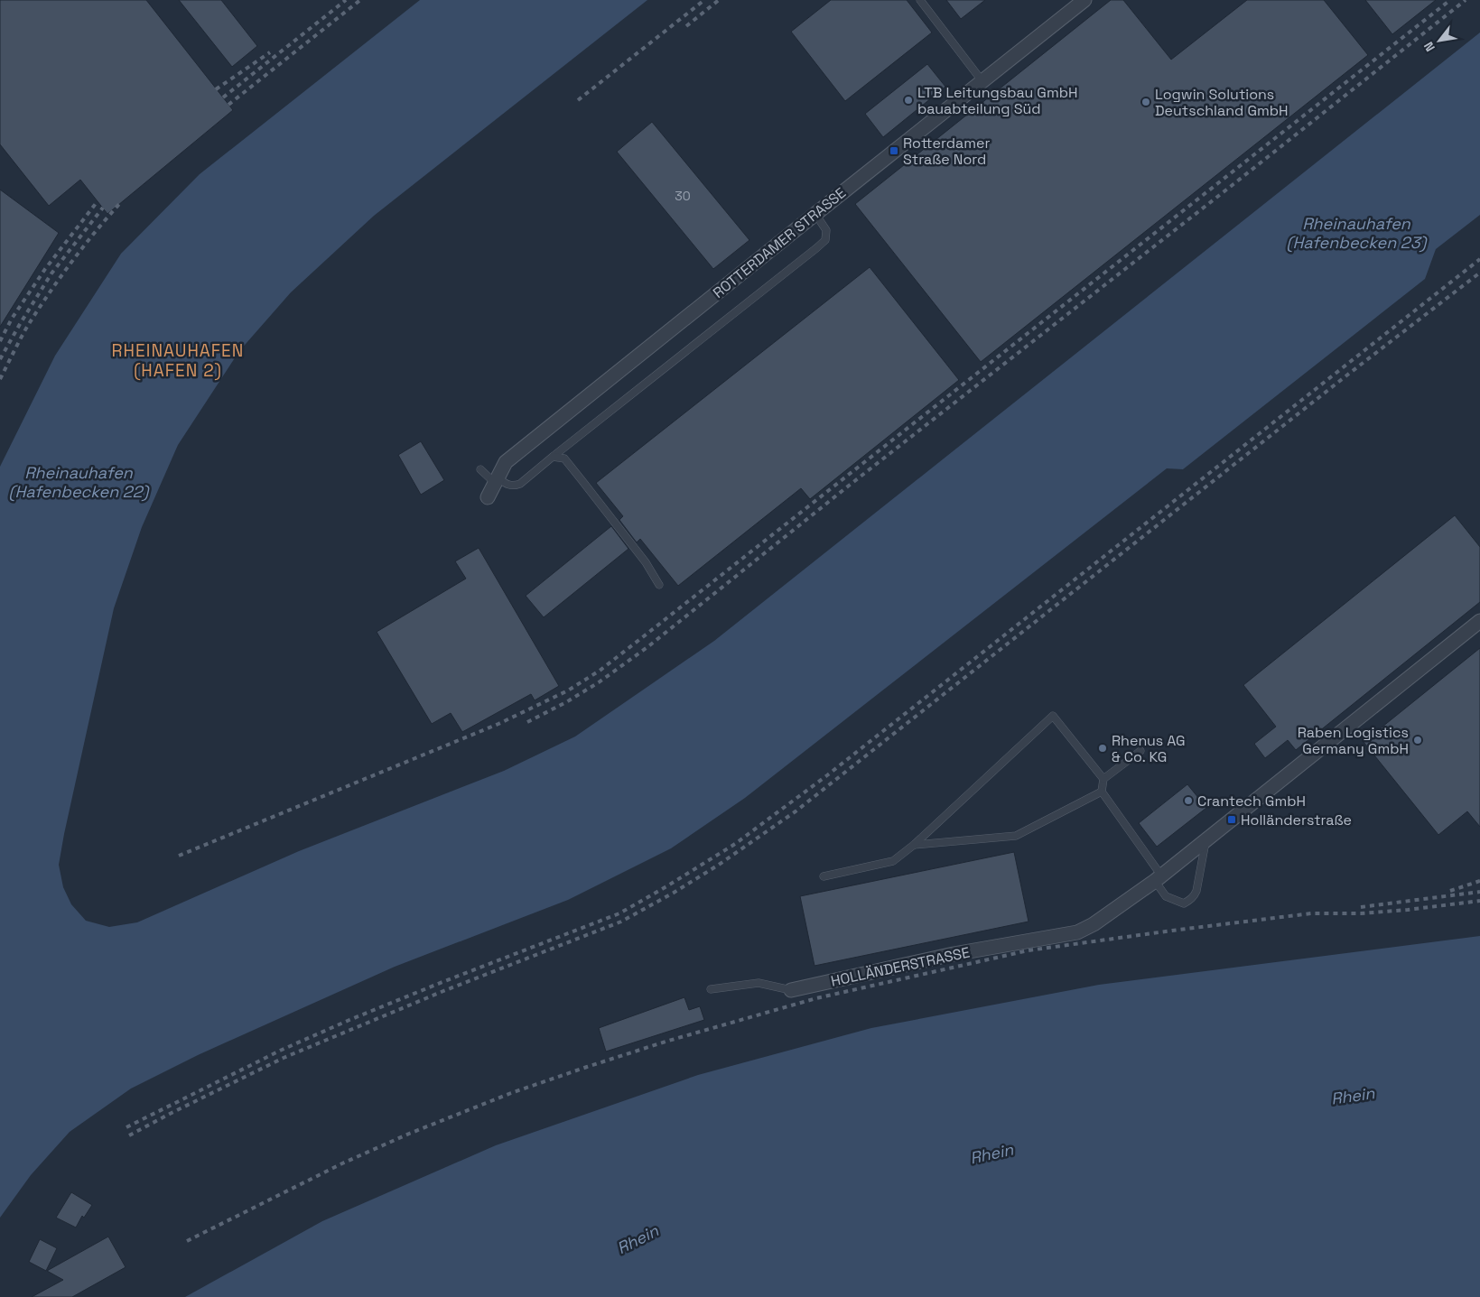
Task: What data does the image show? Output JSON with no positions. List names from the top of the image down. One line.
{"streets":{"street":["ROTTERDAMER STRASSE","HOLLÄNDERSTRASSE"]},"districts":["RHEINAUHAFEN (HAFEN 2)"],"water":["Rheinauhafen (Hafenbecken 23)","Rheinauhafen (Hafenbecken 22)","Rhein"],"places":{"other":["LTB Leitungsbau GmbH bauabteilung Süd","Logwin Solutions Deutschland GmbH","Raben Logistics Germany GmbH","Rhenus AG & Co. KG","Crantech GmbH"],"transit":["Rotterdamer Straße Nord","Holländerstraße"]},"house_numbers":["30"],"north":"bottom left"}
